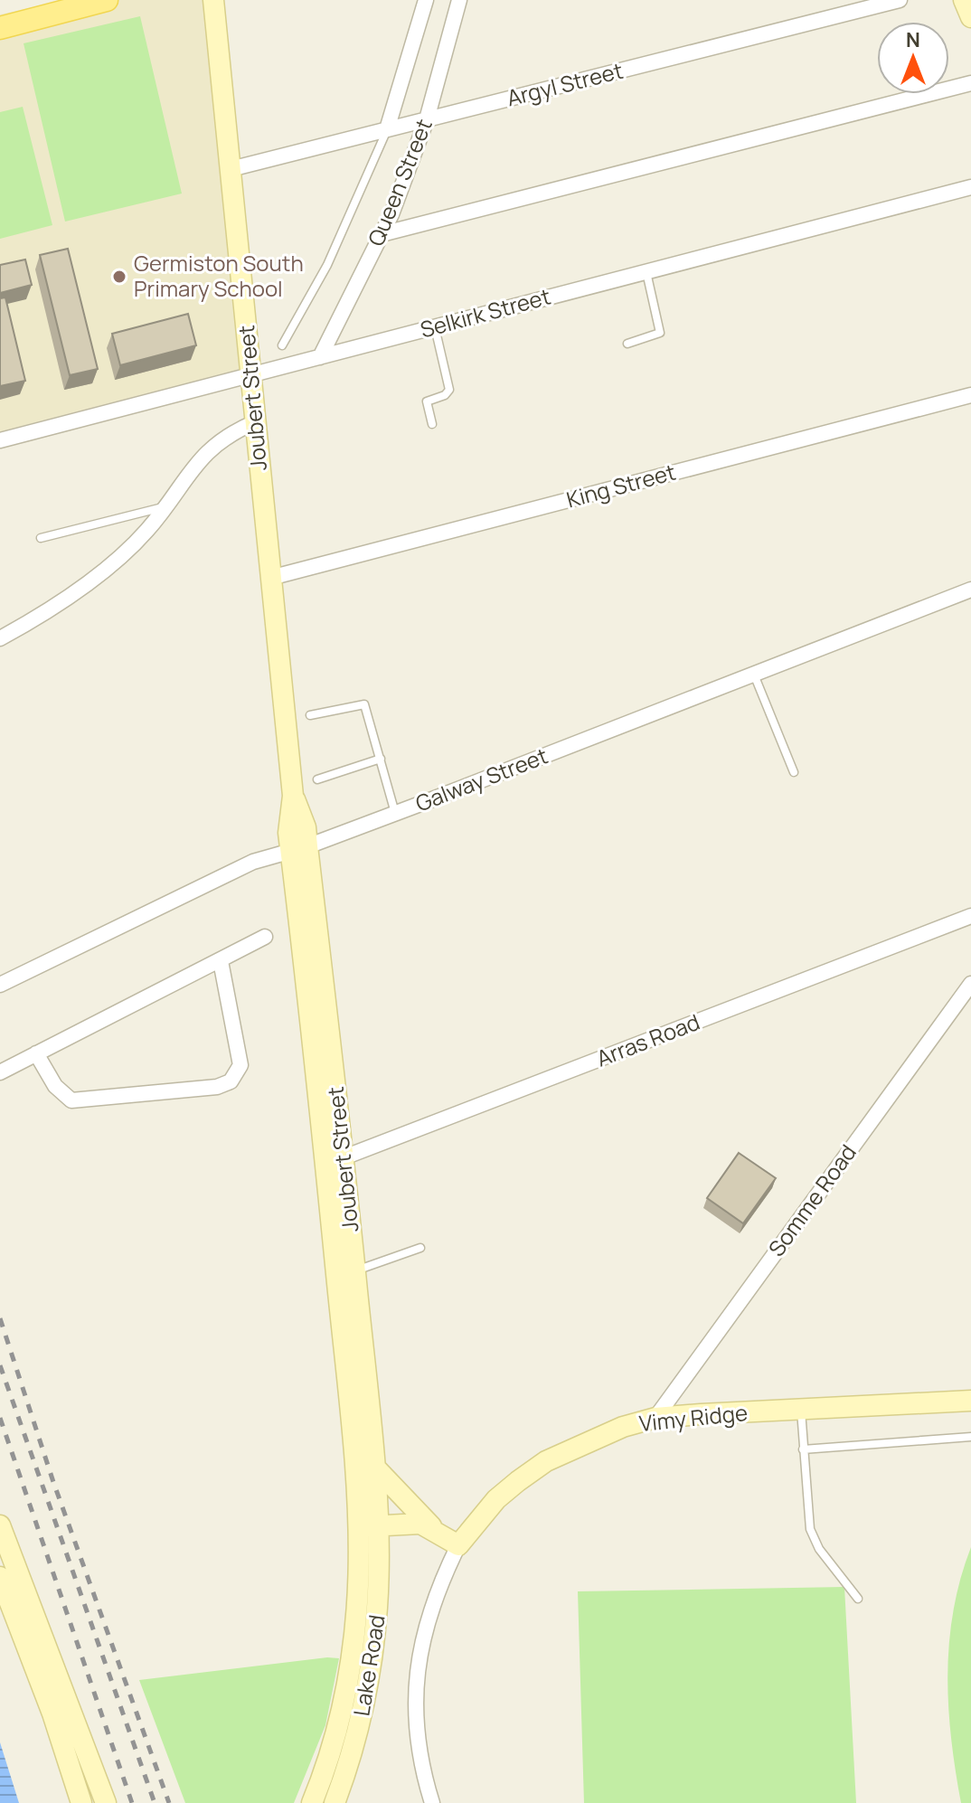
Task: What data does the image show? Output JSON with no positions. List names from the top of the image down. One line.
{"streets":{"main road":["Joubert Street","Vimy Ridge","Lake Road"],"street":["Argyl Street","Queen Street","Selkirk Street","King Street","Galway Street","Arras Road","Somme Road"]},"crossings":[["Argyl Street","Queen Street"],["Argyl Street","Joubert Street"],["Queen Street","Selkirk Street"],["Selkirk Street","Joubert Street"],["Joubert Street","King Street"],["Joubert Street","Galway Street"],["Joubert Street","Arras Road"],["Joubert Street","Lake Road"],["Somme Road","Vimy Ridge"]],"places":["Germiston South Primary School"],"north":"top"}
